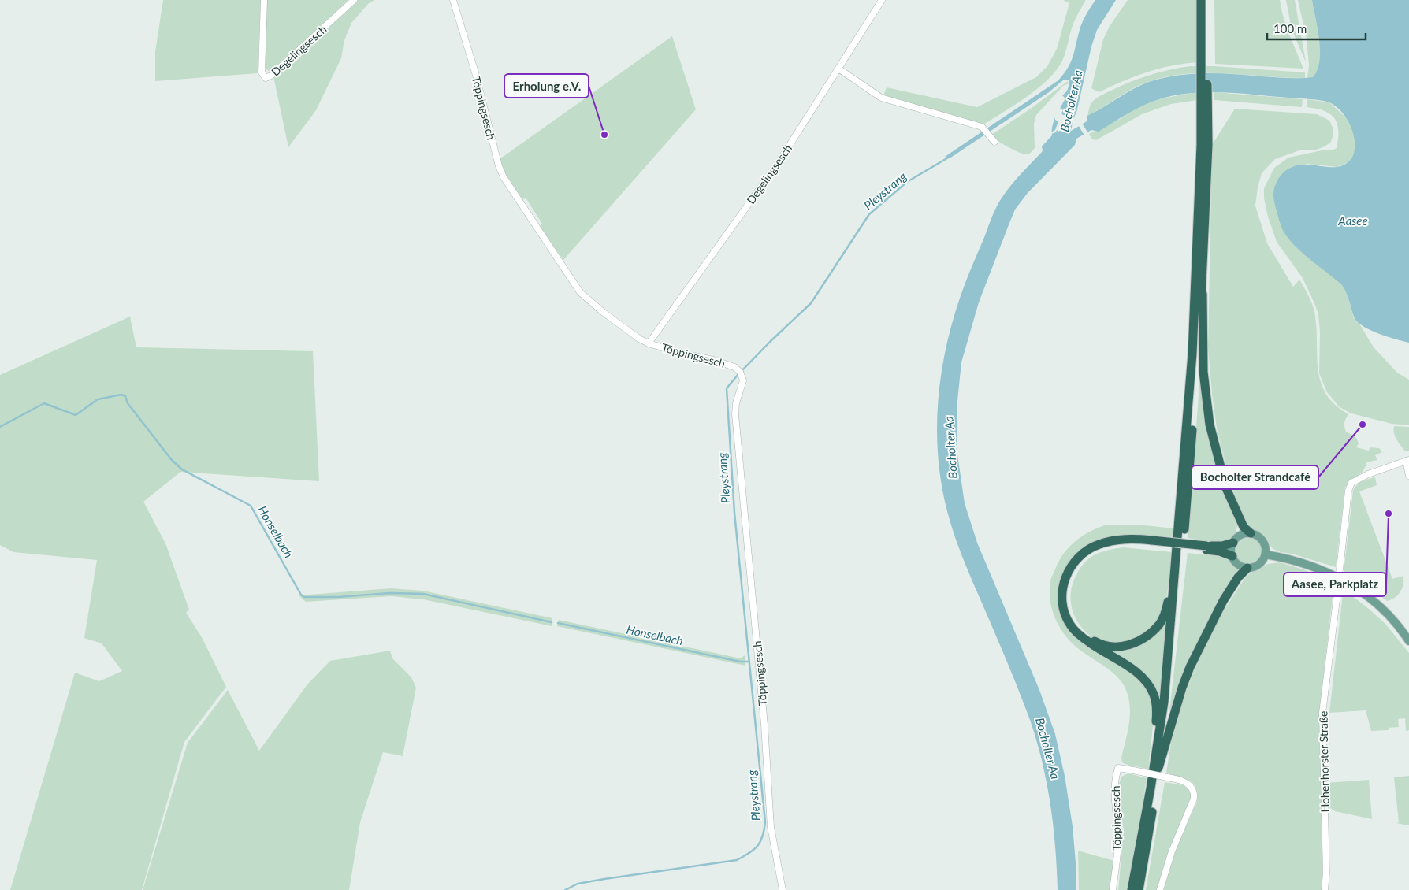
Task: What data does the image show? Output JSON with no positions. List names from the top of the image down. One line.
{"streets":{"street":["Degelingsesch","Töppingsesch","Hohenhorster Straße"]},"crossings":[["Degelingsesch","Töppingsesch"]],"water":["Bocholter Aa","Pleystrang","Aasee","Honselbach"],"places":["Erholung e.V.","Bocholter Strandcafé","Aasee, Parkplatz"],"scale_bar":"100 m"}
